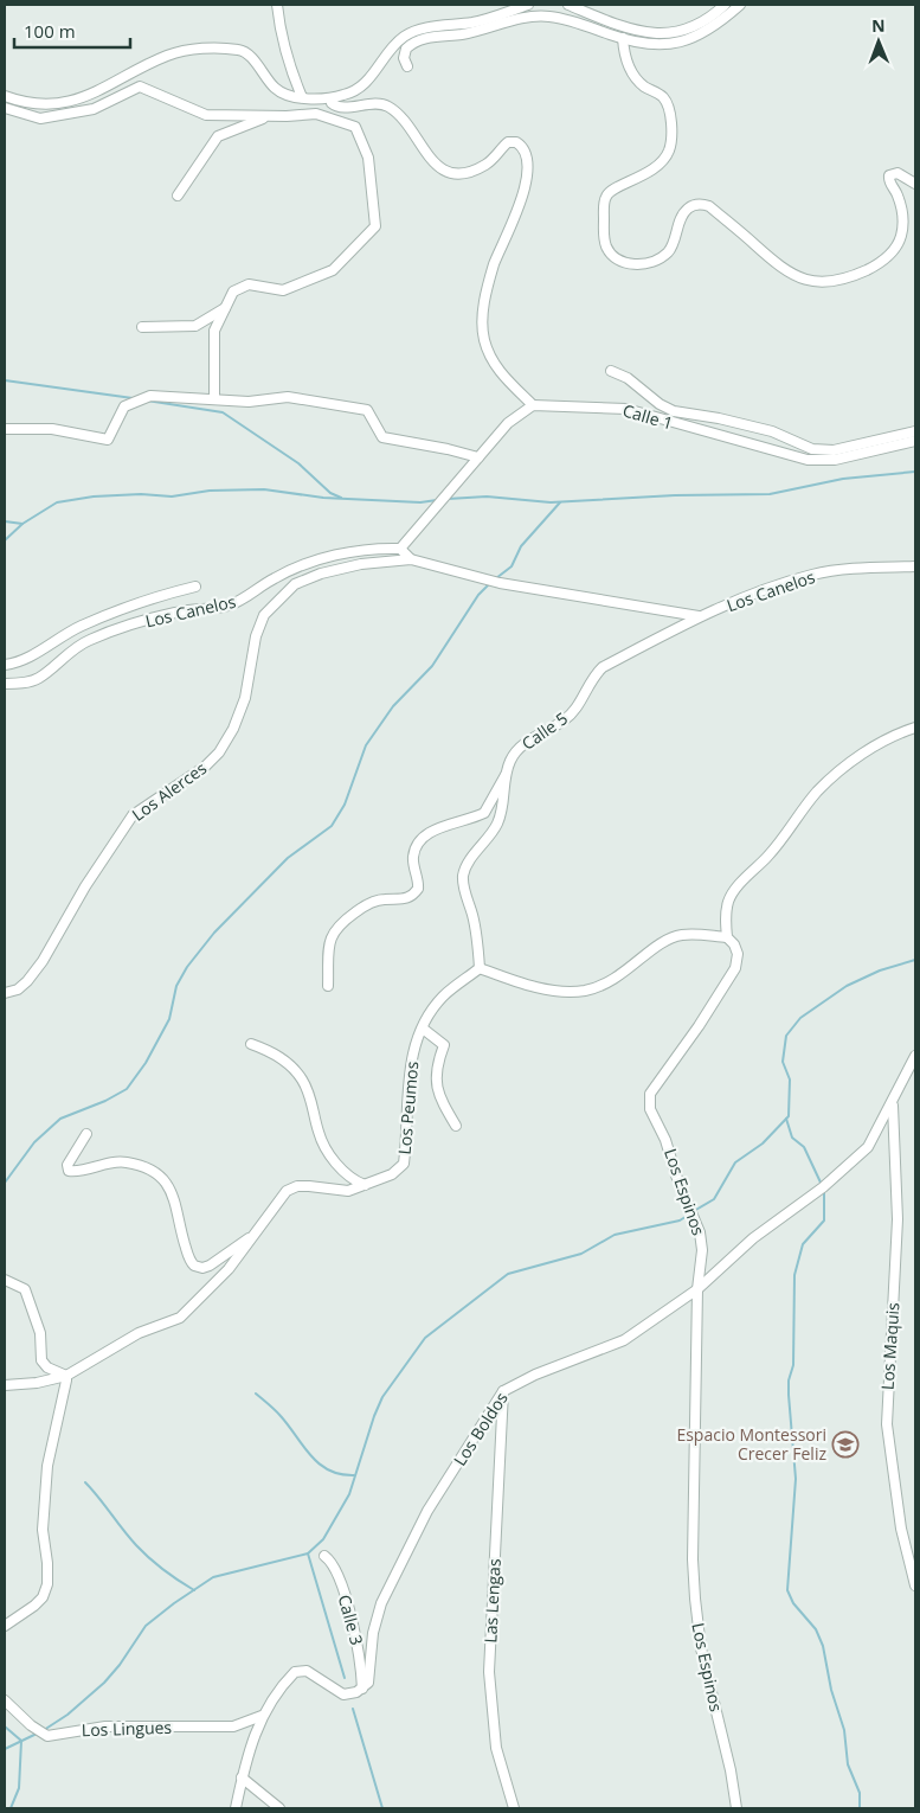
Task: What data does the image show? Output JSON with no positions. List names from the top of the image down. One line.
{"streets":{"street":["Calle 1","Los Canelos","Calle 5","Los Alerces","Los Peumos","Los Espinos","Los Maquis","Los Boldos","Las Lengas","Calle 3","Los Lingues"]},"crossings":[["Los Canelos","Calle 5"],["Calle 5","Los Peumos"],["Los Espinos","Los Boldos"],["Los Maquis","Los Boldos"],["Los Boldos","Las Lengas"],["Los Boldos","Calle 3"]],"places":{"school or university":["Espacio Montessori Crecer Feliz"]},"scale_bar":"100 m","north":"top"}
